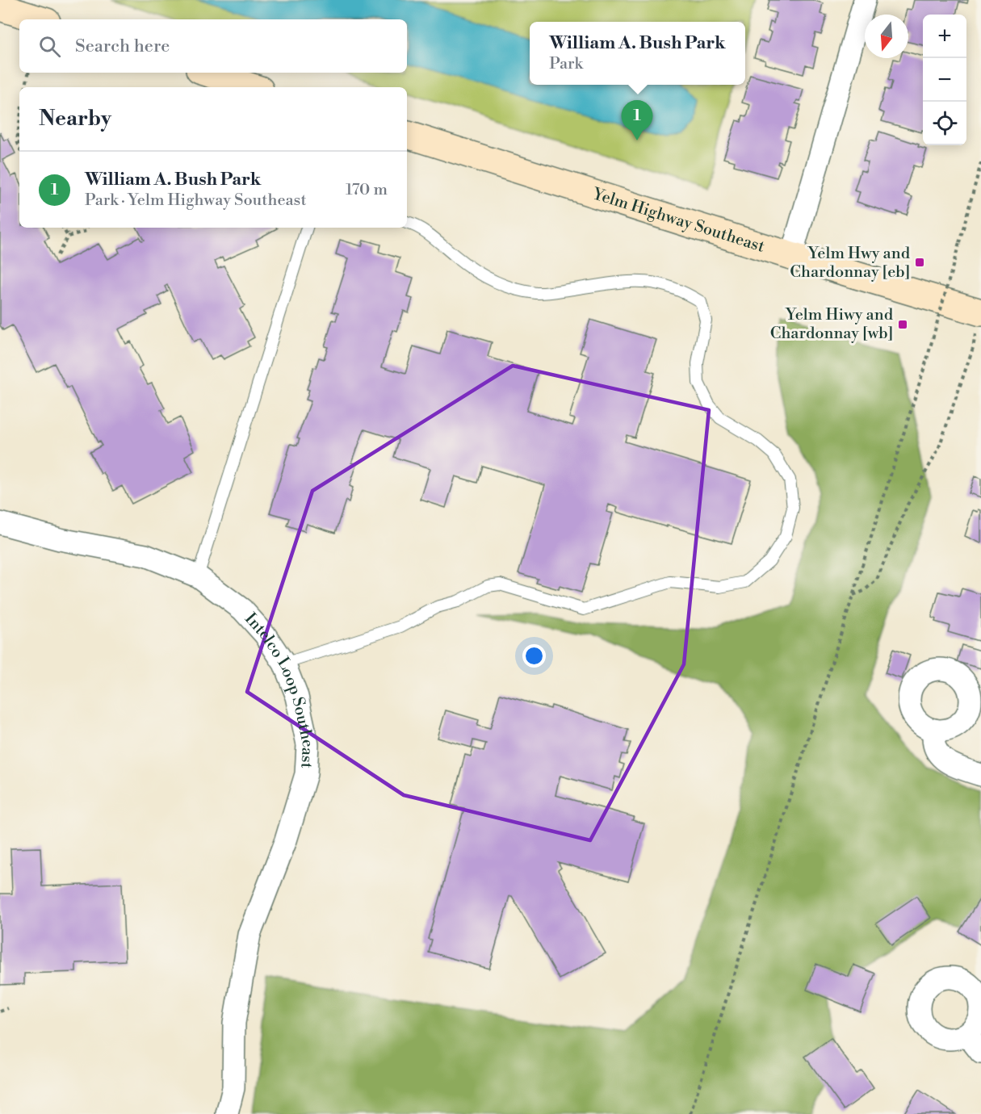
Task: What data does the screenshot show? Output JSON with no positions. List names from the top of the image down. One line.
{"streets":{"main road":["Yelm Highway Southeast"],"street":["Intelco Loop Southeast"]},"places":{"transit":["Yelm Hwy and Chardonnay [eb]","Yelm Hiwy and Chardonnay [wb]"]},"north":"bottom","page":{"map_buttons":["+","−"],"search":"Search here","popup":["William A. Bush Park","Park"],"heading":"Nearby","pins":"1","list":[{"mark":"1","name":"William A. Bush Park","note":"Park · Yelm Highway Southeast","value":"170 m"}]}}
